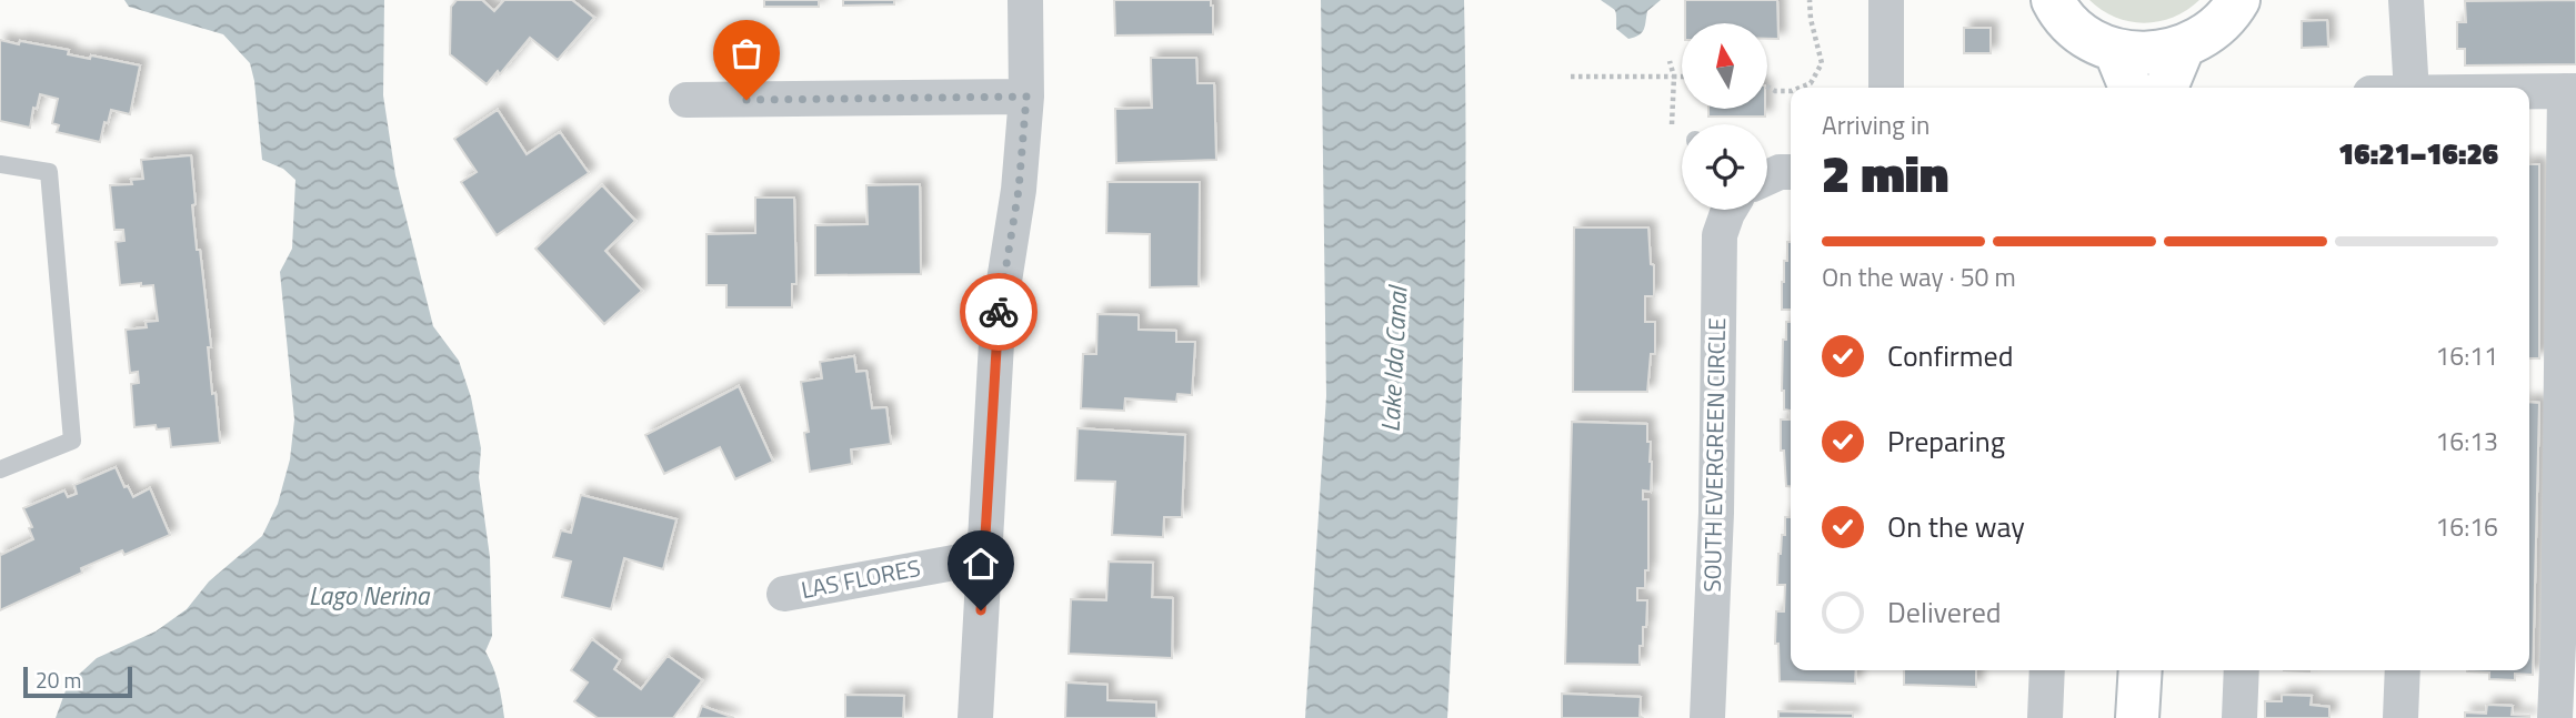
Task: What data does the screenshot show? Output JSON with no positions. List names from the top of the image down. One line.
{"streets":{"street":["SOUTH EVERGREEN CIRCLE","LAS FLORES"]},"water":["Lake Ida Canal","Lago Nerina"],"scale_bar":"20 m","north":"top","page":{"heading":["2 min","Arriving in","16:21–16:26"],"bar":"On the way · 50 m","list":[["Confirmed","16:11"],["Preparing","16:13"],["On the way","16:16"],"Delivered"],"scale":"20 m"}}
